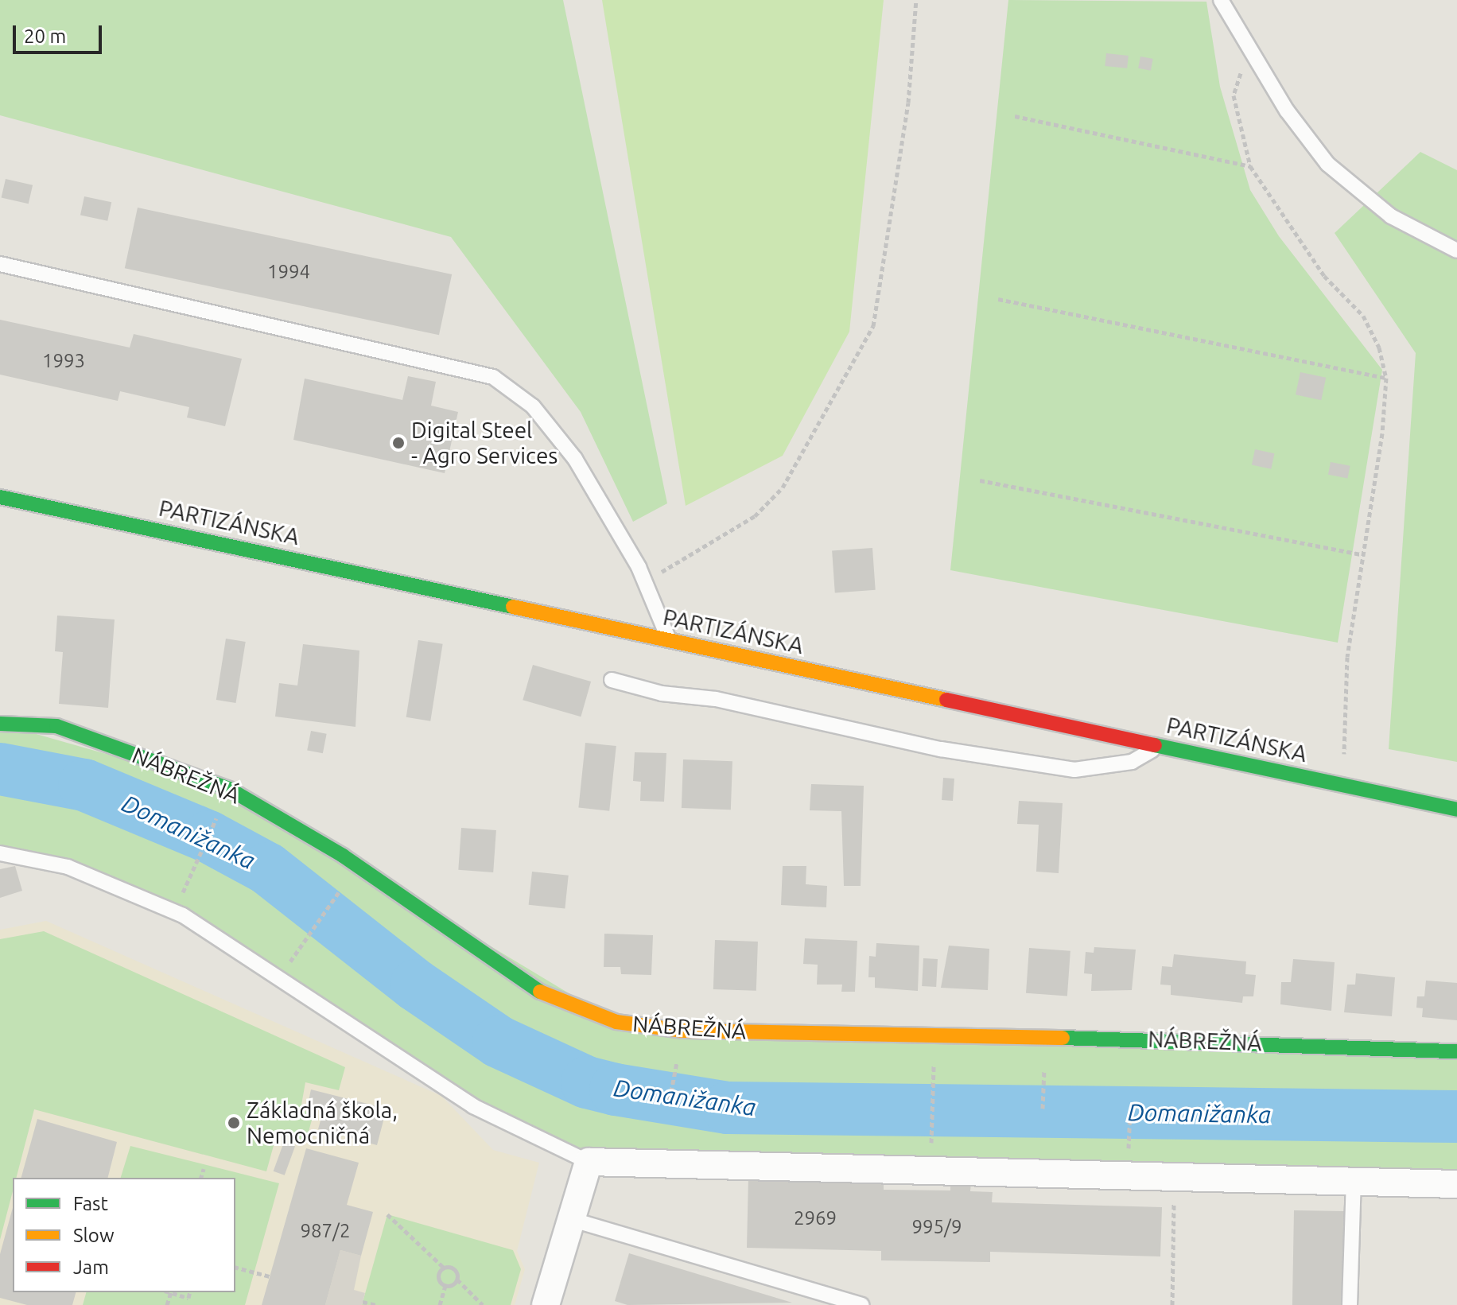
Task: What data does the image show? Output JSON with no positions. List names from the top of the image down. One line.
{"streets":{"street":["PARTIZÁNSKA","NÁBREŽNÁ"]},"water":["Domanižanka"],"places":["Digital Steel - Agro Services","Základná škola, Nemocničná"],"house_numbers":["1994","1993","2969","995/9","987/2"],"legend":["Fast","Slow","Jam"],"scale_bar":"20 m"}
